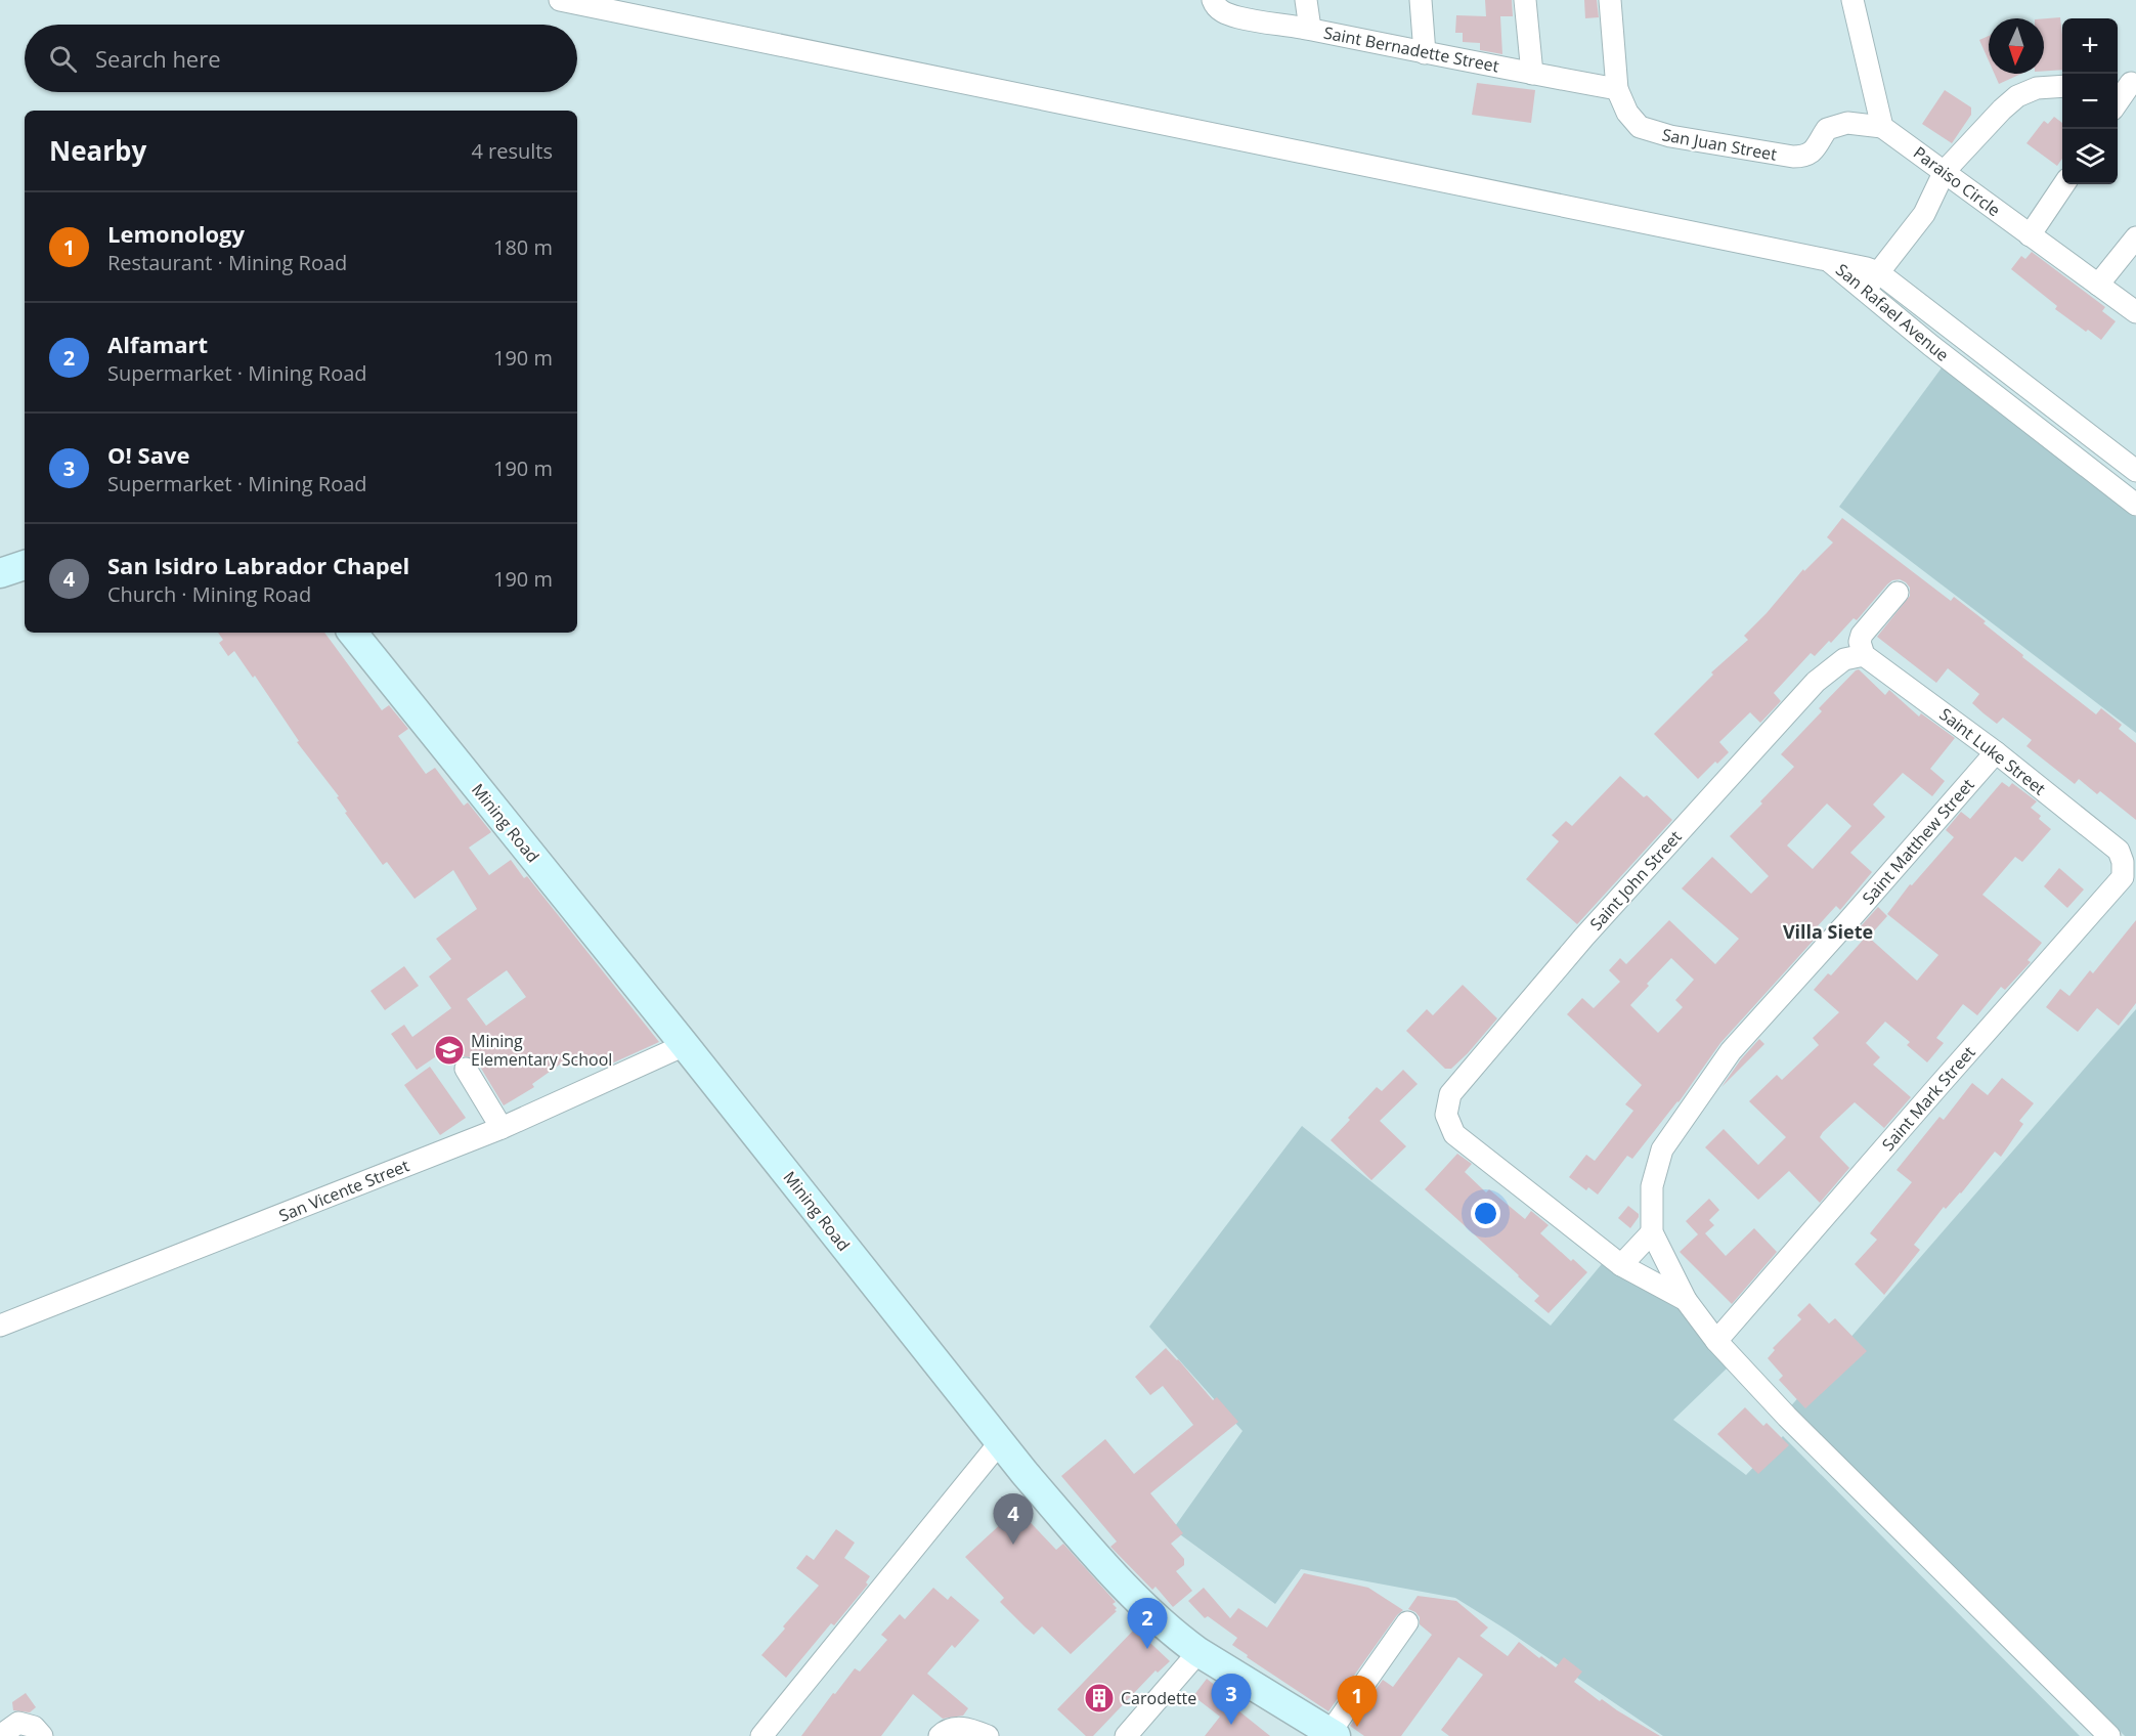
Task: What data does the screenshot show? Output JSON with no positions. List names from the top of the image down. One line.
{"streets":{"street":["Saint Bernadette Street","San Juan Street","Paraiso Circle","San Rafael Avenue","Saint Luke Street","Mining Road","Saint Matthew Street","Saint John Street","Saint Mark Street","San Vicente Street"]},"crossings":[["Saint Bernadette Street","San Juan Street"],["San Juan Street","Paraiso Circle"],["Saint Luke Street","Saint Matthew Street"],["Saint Luke Street","Saint John Street"],["Saint Luke Street","Saint Mark Street"],["Mining Road","San Vicente Street"]],"districts":["Villa Siete"],"places":{"school or university":["Mining Elementary School"],"building":["Carodette"]},"north":"bottom","page":{"map_buttons":["+","−"],"search":"Search here","heading":["Nearby","4 results"],"list":[{"mark":"1","name":"Lemonology","note":"Restaurant · Mining Road","value":"180 m"},{"mark":"2","name":"Alfamart","note":"Supermarket · Mining Road","value":"190 m"},{"mark":"3","name":"O! Save","note":"Supermarket · Mining Road","value":"190 m"},{"mark":"4","name":"San Isidro Labrador Chapel","note":"Church · Mining Road","value":"190 m"}],"pins":["4","2","3","1"]}}
